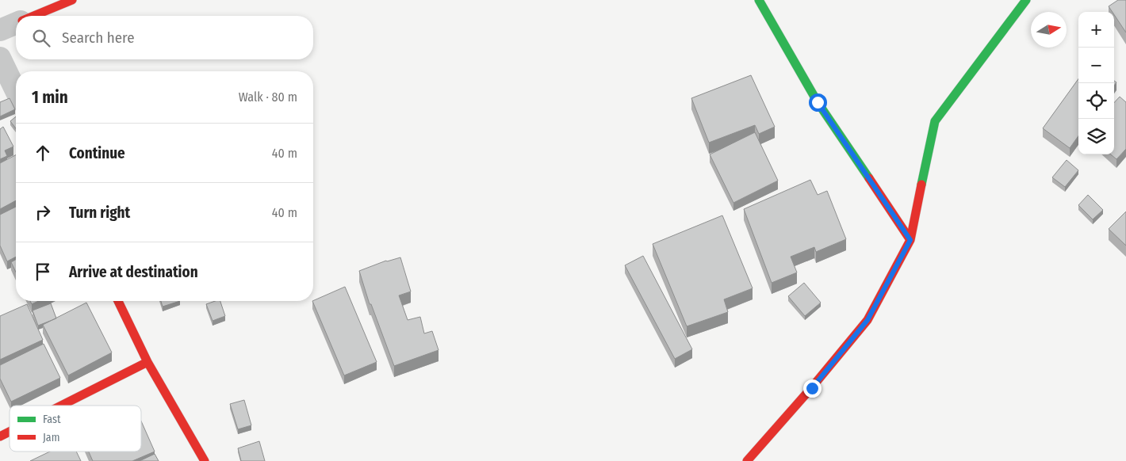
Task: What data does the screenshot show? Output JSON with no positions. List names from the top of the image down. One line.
{"legend":["Fast","Jam"],"north":"right","page":{"map_buttons":["+","−"],"search":"Search here","heading":["1 min","Walk · 80 m"],"list":[["Continue","40 m"],["Turn right","40 m"],"Arrive at destination"]}}
